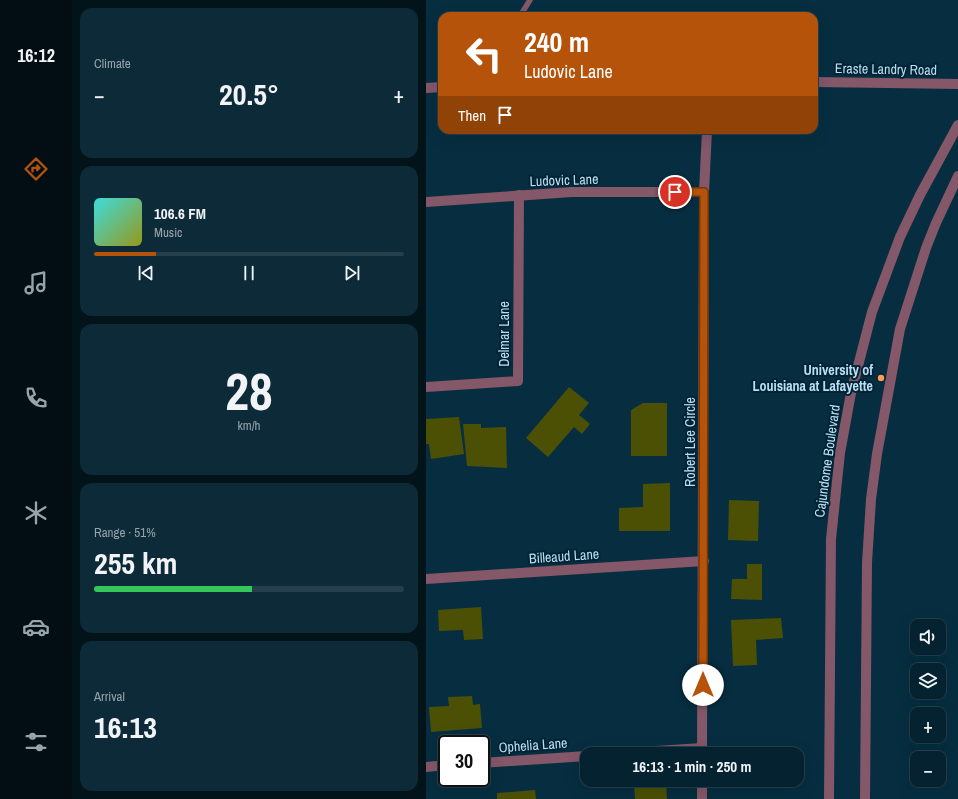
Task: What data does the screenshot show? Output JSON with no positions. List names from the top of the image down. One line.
{"streets":{"street":["Eraste Landry Road","Ludovic Lane","Delmar Lane","Robert Lee Circle","Cajundome Boulevard","Billeaud Lane","Ophelia Lane"]},"crossings":[["Ludovic Lane","Delmar Lane"],["Ludovic Lane","Robert Lee Circle"],["Robert Lee Circle","Billeaud Lane"]],"places":["University of Louisiana at Lafayette"],"page":{"tabs":"16:12","tile":["Climate",["28","km/h"],["Range · 51%","255 km"],["Arrival","16:13"]],"turn":["240 m","Ludovic Lane"],"heat":["−","20.5°","+"],"then":"Then","song":["106.6 FM","Music"],"map_buttons":["+","−"],"limit":"30","trip":"16:13 · 1 min · 250 m"}}
